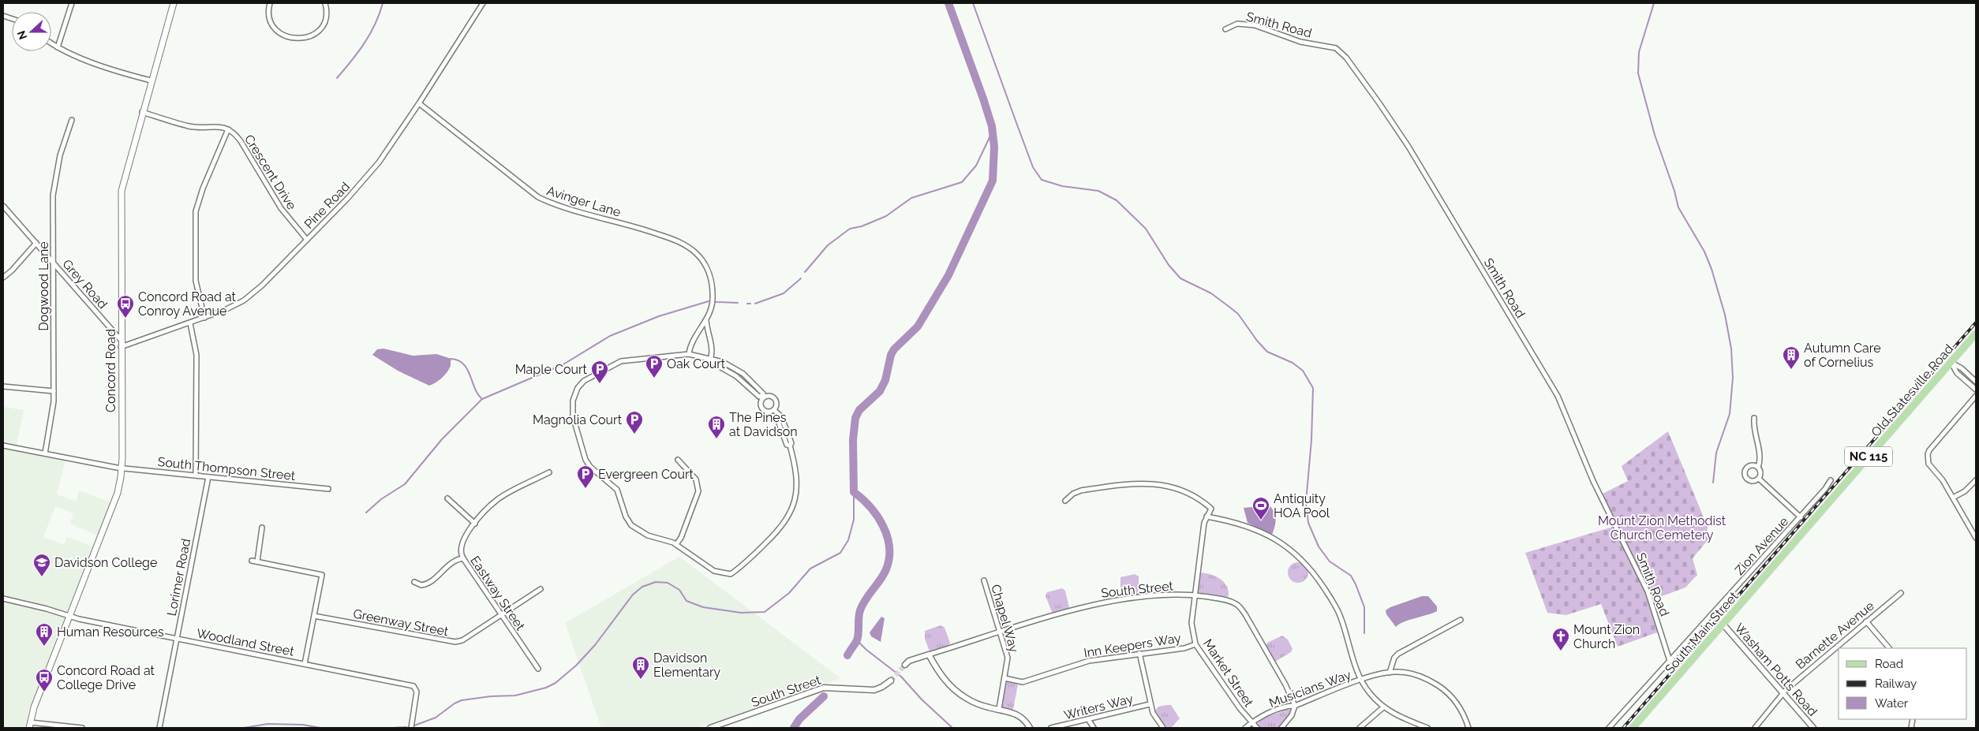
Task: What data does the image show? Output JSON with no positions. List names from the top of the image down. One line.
{"streets":{"main road":["Concord Road","Old Statesville Road","NC 115","South Main Street"],"street":["Smith Road","Crescent Drive","Avinger Lane","Pine Road","Grey Road","Dogwood Lane","South Thompson Street","Zion Avenue","Lorimer Road","South Street","Eastway Street","Chapel Way","Greenway Street","Barnette Avenue","Woodland Street","Inn Keepers Way","Washam Potts Road","Market Street","Musicians Way","Writers Way"]},"crossings":[["Smith Road","Zion Avenue"],["Crescent Drive","Pine Road"],["Crescent Drive","Concord Road"],["Avinger Lane","Pine Road"],["Pine Road","Concord Road"],["Grey Road","Dogwood Lane"],["Grey Road","Concord Road"],["Dogwood Lane","South Thompson Street"],["Concord Road","South Thompson Street"],["Concord Road","Woodland Street"],["Old Statesville Road","South Main Street"],["South Thompson Street","Lorimer Road"],["Lorimer Road","Woodland Street"],["South Street","Chapel Way"],["South Street","Market Street"],["South Street","Musicians Way"],["Eastway Street","Greenway Street"],["Chapel Way","Inn Keepers Way"],["South Main Street","Washam Potts Road"],["Barnette Avenue","Washam Potts Road"],["Inn Keepers Way","Market Street"],["Market Street","Musicians Way"]],"parks":["Mount Zion Methodist Church Cemetery"],"places":{"bus stop":["Concord Road at Conroy Avenue","Concord Road at College Drive"],"building":["Autumn Care of Cornelius","The Pines at Davidson","Human Resources","Davidson Elementary"],"parking":["Oak Court","Maple Court","Magnolia Court","Evergreen Court"],"sports":["Antiquity HOA Pool"],"school or university":["Davidson College"],"church":["Mount Zion Church"]},"legend":["Road","Railway","Water"],"north":"left"}
